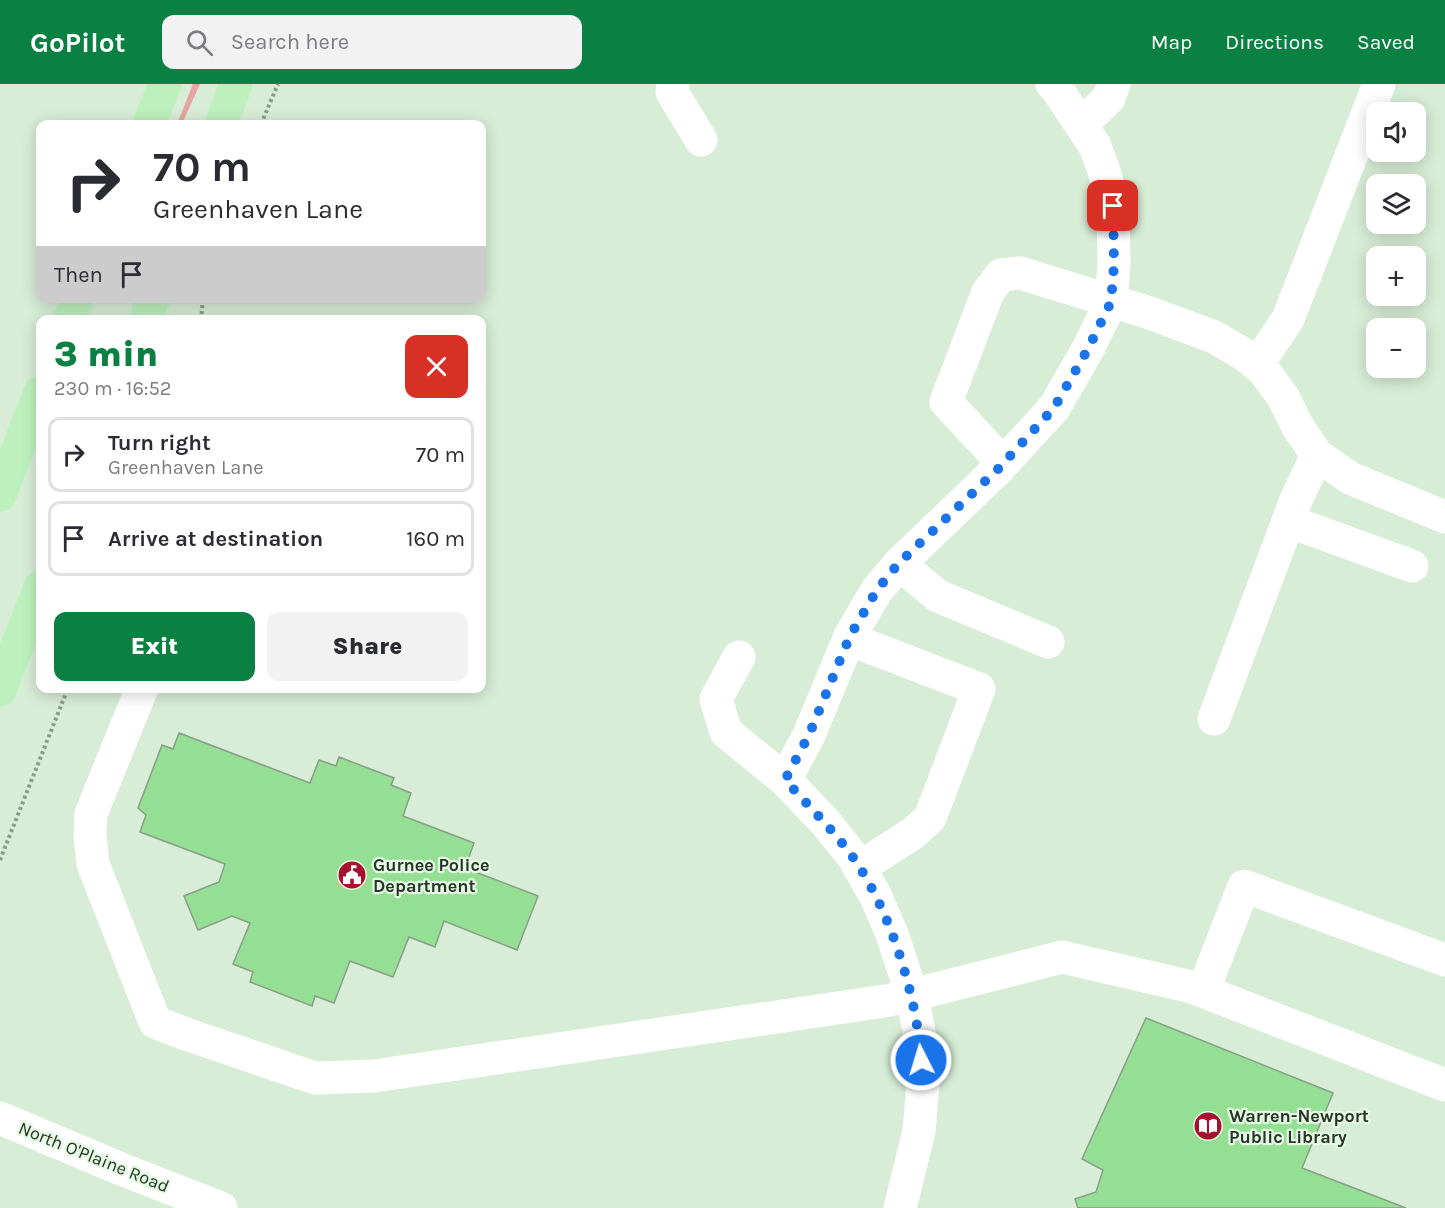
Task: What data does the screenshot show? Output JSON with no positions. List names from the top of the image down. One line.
{"streets":{"street":["North O'Plaine Road"]},"places":{"public building":["Gurnee Police Department"],"library":["Warren-Newport Public Library"]},"page":{"header":"GoPilot","search":"Search here","nav":["Map","Directions","Saved"],"map_buttons":["+","−"],"turn":["70 m","Greenhaven Lane"],"then":"Then","heading":["3 min","230 m · 16:52"],"list":[{"name":"Turn right","note":"Greenhaven Lane","value":"70 m"},{"name":"Arrive at destination","value":"160 m"}],"buttons":["Exit","Share"]}}
